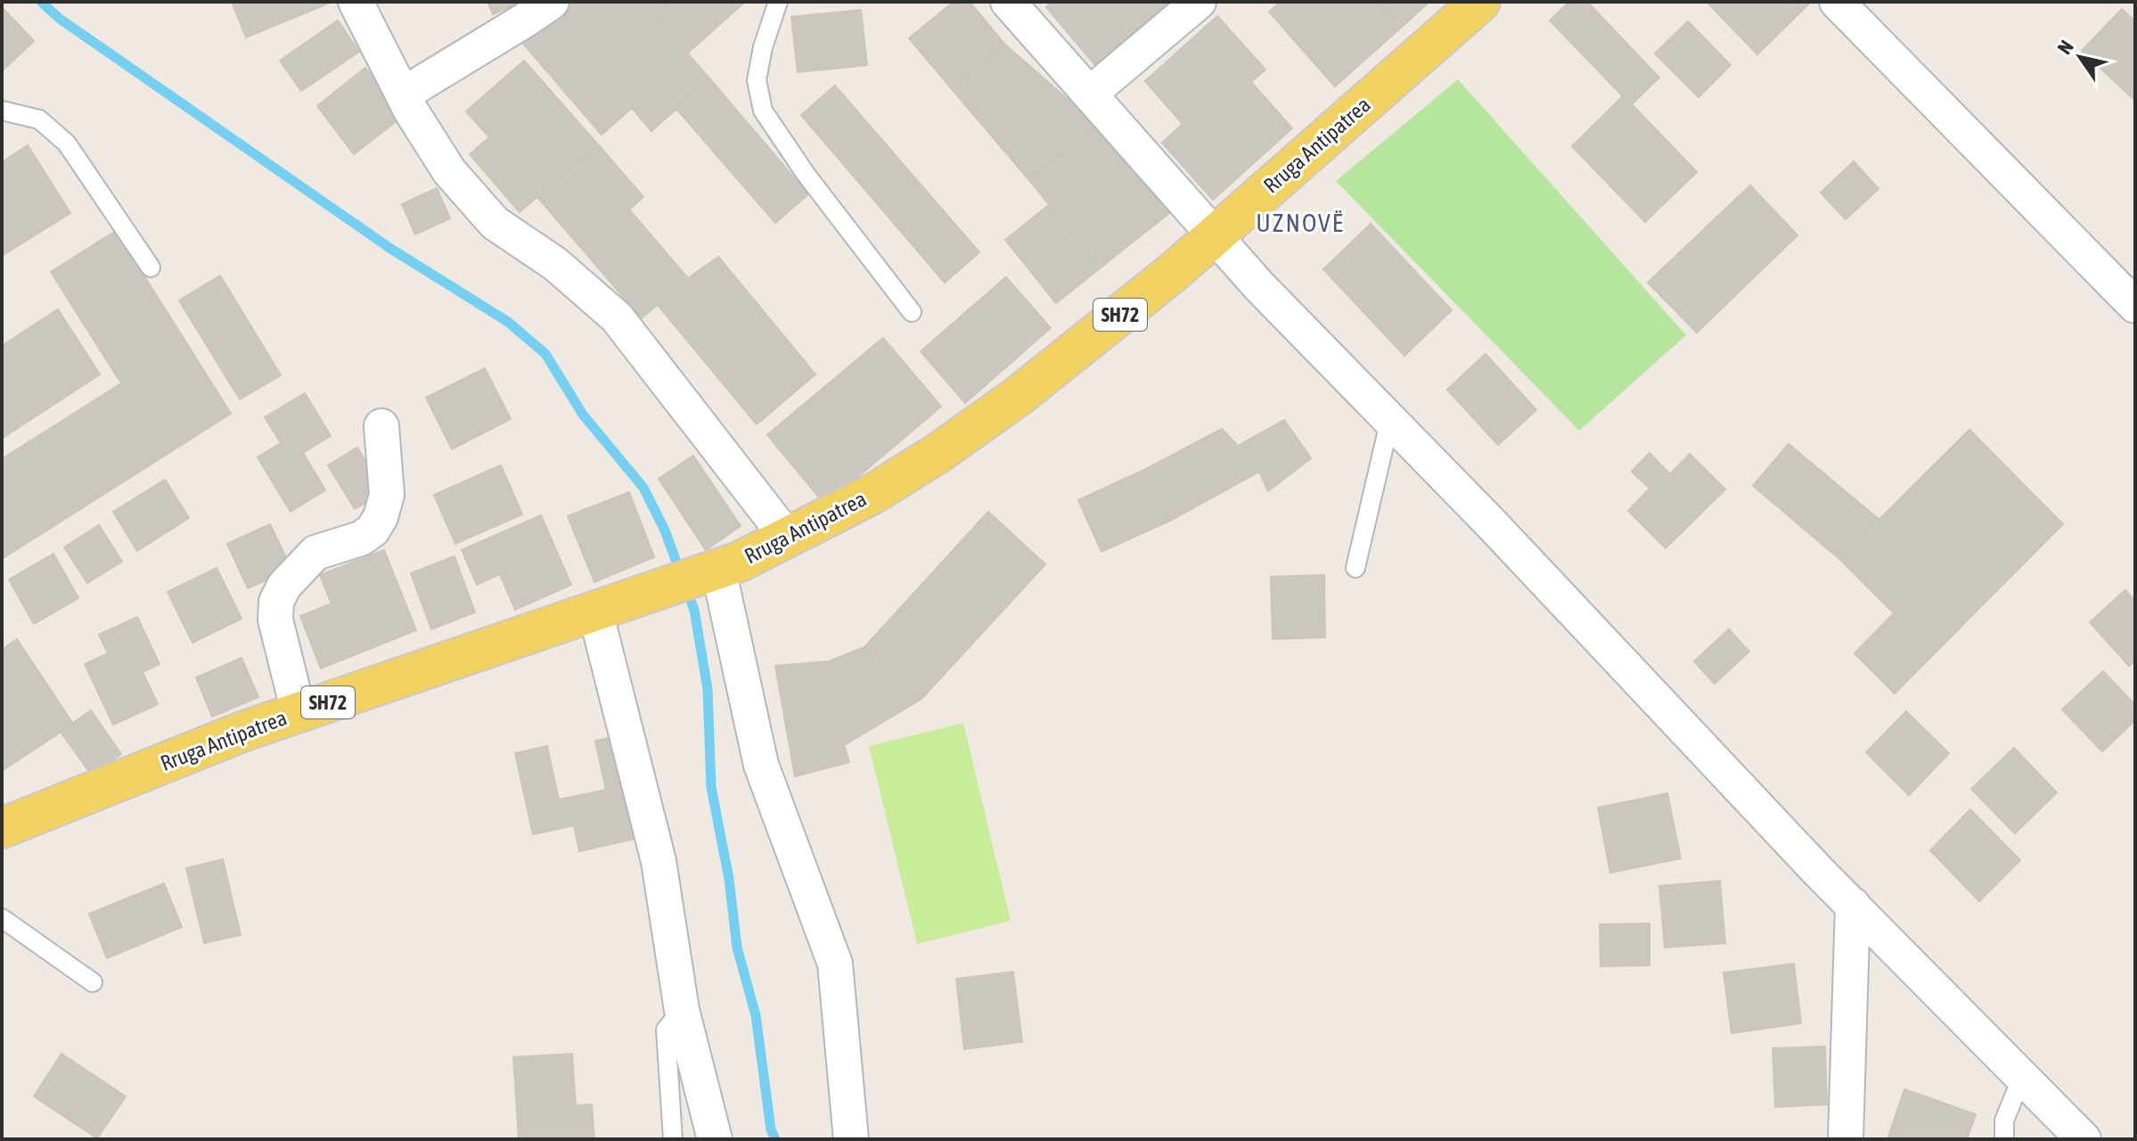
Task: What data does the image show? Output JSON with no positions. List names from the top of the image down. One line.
{"streets":{"main road":["Rruga Antipatrea","SH72"]},"districts":["UZNOVË"],"north":"top left"}
